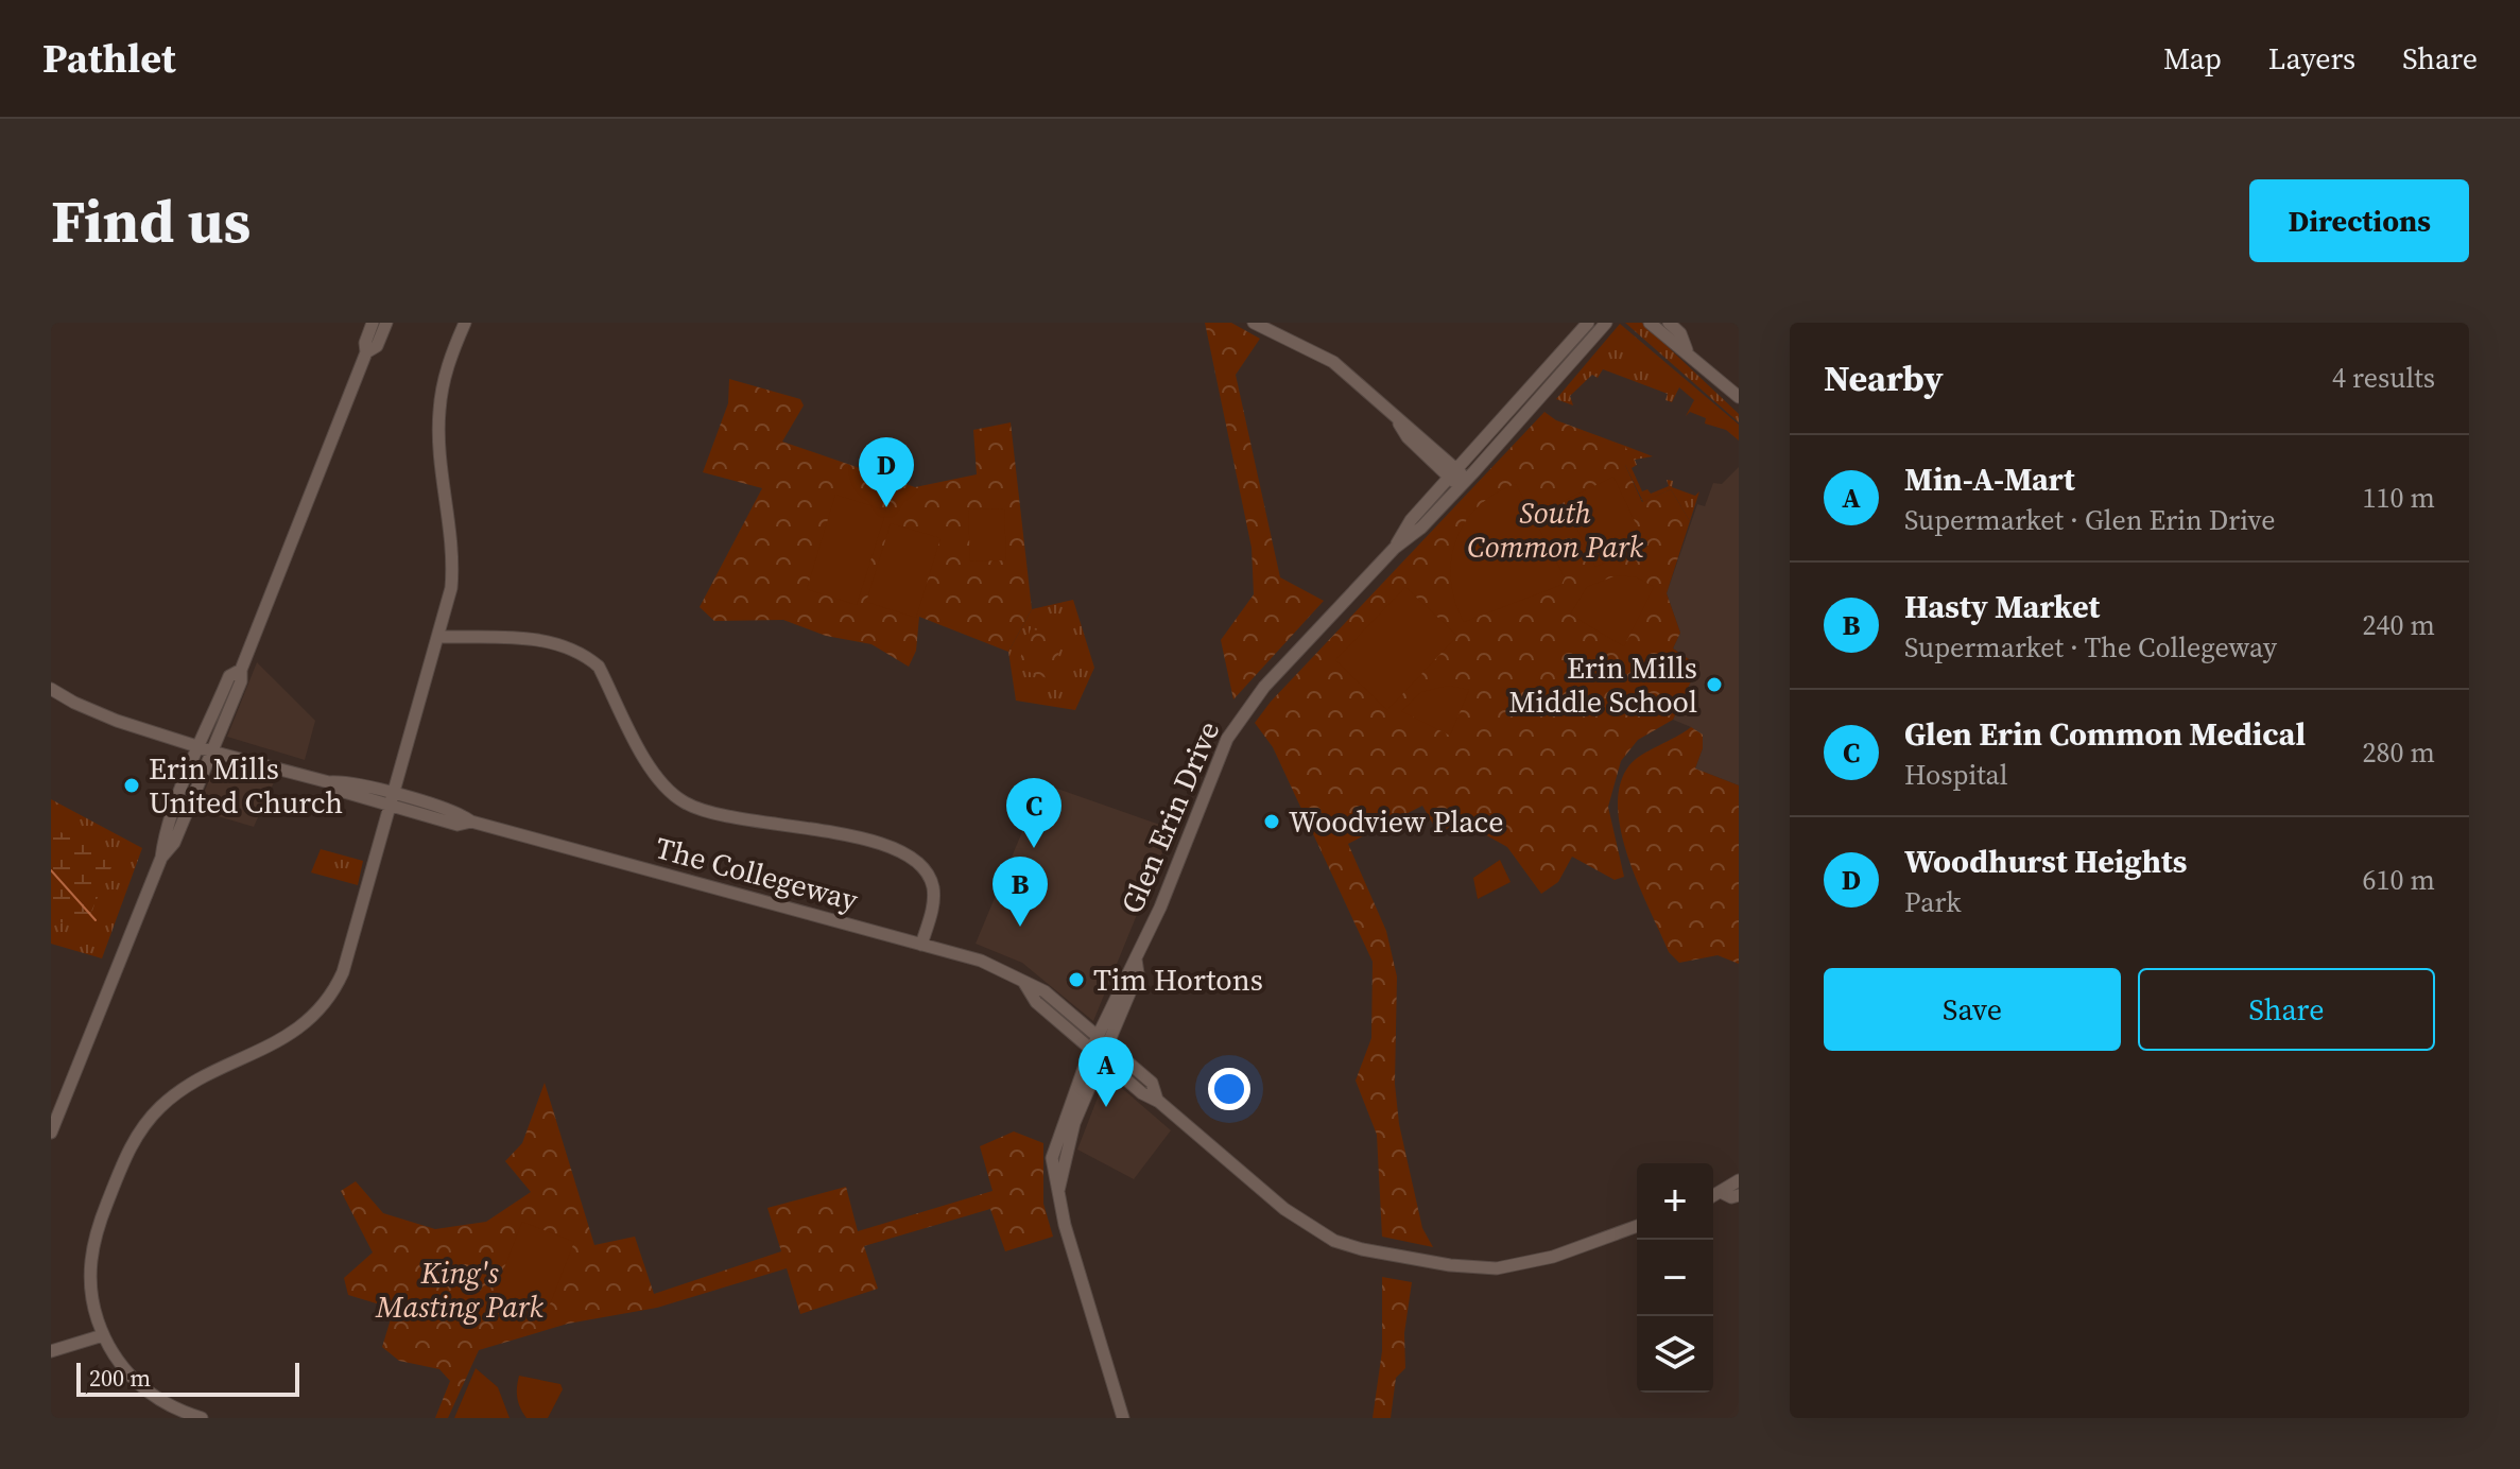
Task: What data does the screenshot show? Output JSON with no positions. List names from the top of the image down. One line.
{"streets":{"street":["Glen Erin Drive","The Collegeway"]},"crossings":[["Glen Erin Drive","The Collegeway"]],"parks":["South Common Park","King's Masting Park"],"places":["Erin Mills Middle School","Erin Mills United Church","Woodview Place","Tim Hortons"],"scale_bar":"200 m","page":{"header":"Pathlet","nav":["Map","Layers","Share"],"buttons":["Directions",["Save","Share"]],"title":"Find us","heading":["Nearby","4 results"],"list":[{"mark":"A","name":"Min-A-Mart","note":"Supermarket · Glen Erin Drive","value":"110 m"},{"mark":"B","name":"Hasty Market","note":"Supermarket · The Collegeway","value":"240 m"},{"mark":"C","name":"Glen Erin Common Medical","note":"Hospital","value":"280 m"},{"mark":"D","name":"Woodhurst Heights","note":"Park","value":"610 m"}],"pins":["D","C","B","A"],"map_buttons":["+","−"],"scale":"200 m"}}
